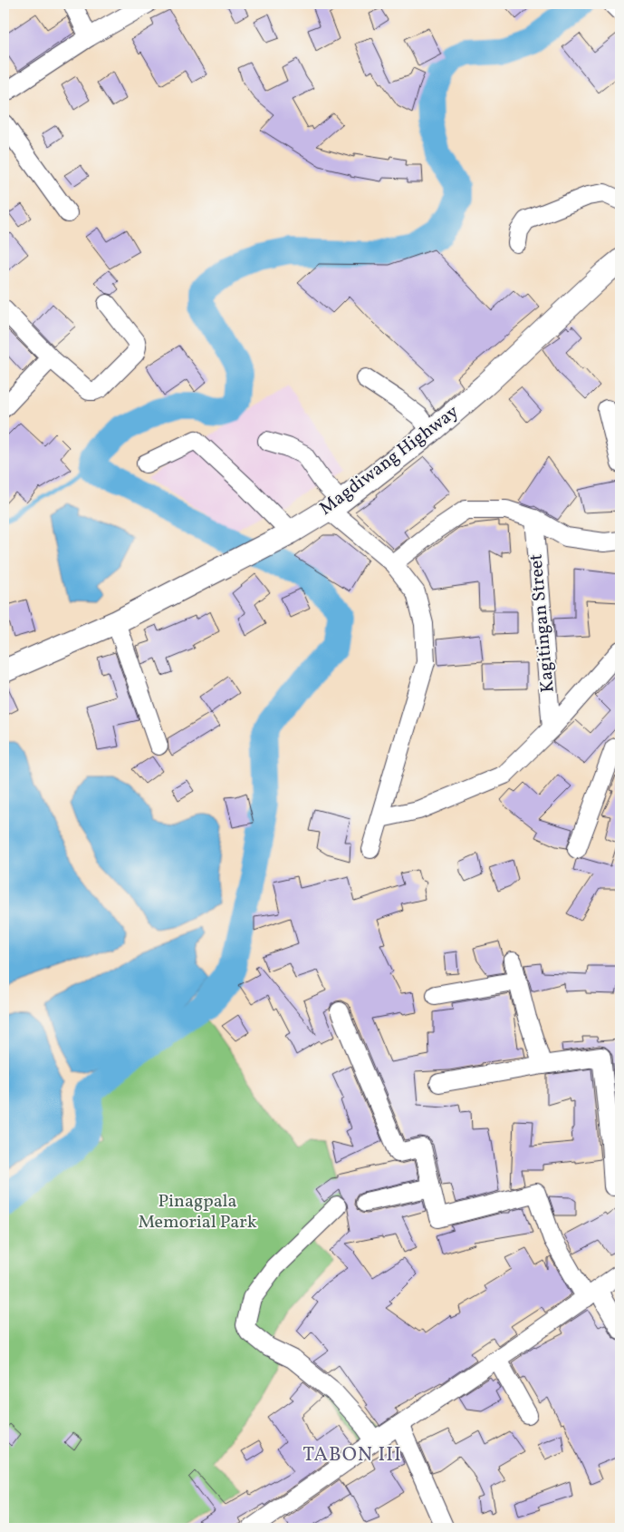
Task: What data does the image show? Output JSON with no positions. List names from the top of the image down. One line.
{"streets":{"main road":["Magdiwang Highway"],"street":["Kagitingan Street"]},"districts":["TABON III"],"parks":["Pinagpala Memorial Park"]}
